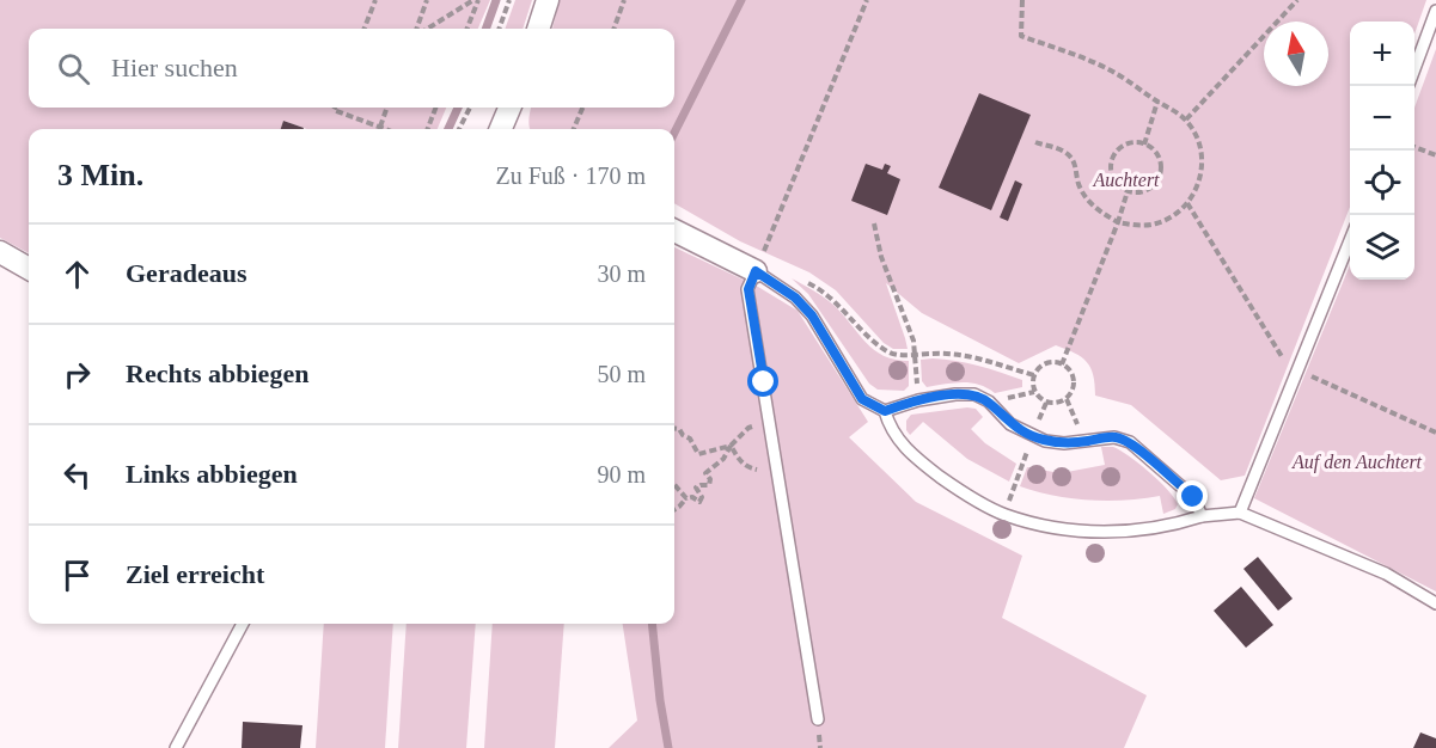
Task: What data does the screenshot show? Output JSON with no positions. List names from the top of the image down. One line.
{"parks":["Auchtert","Auf den Auchtert"],"north":"top","page":{"map_buttons":["+","−"],"search":"Hier suchen","heading":["3 Min.","Zu Fuß · 170 m"],"list":[["Geradeaus","30 m"],["Rechts abbiegen","50 m"],["Links abbiegen","90 m"],"Ziel erreicht"]}}
